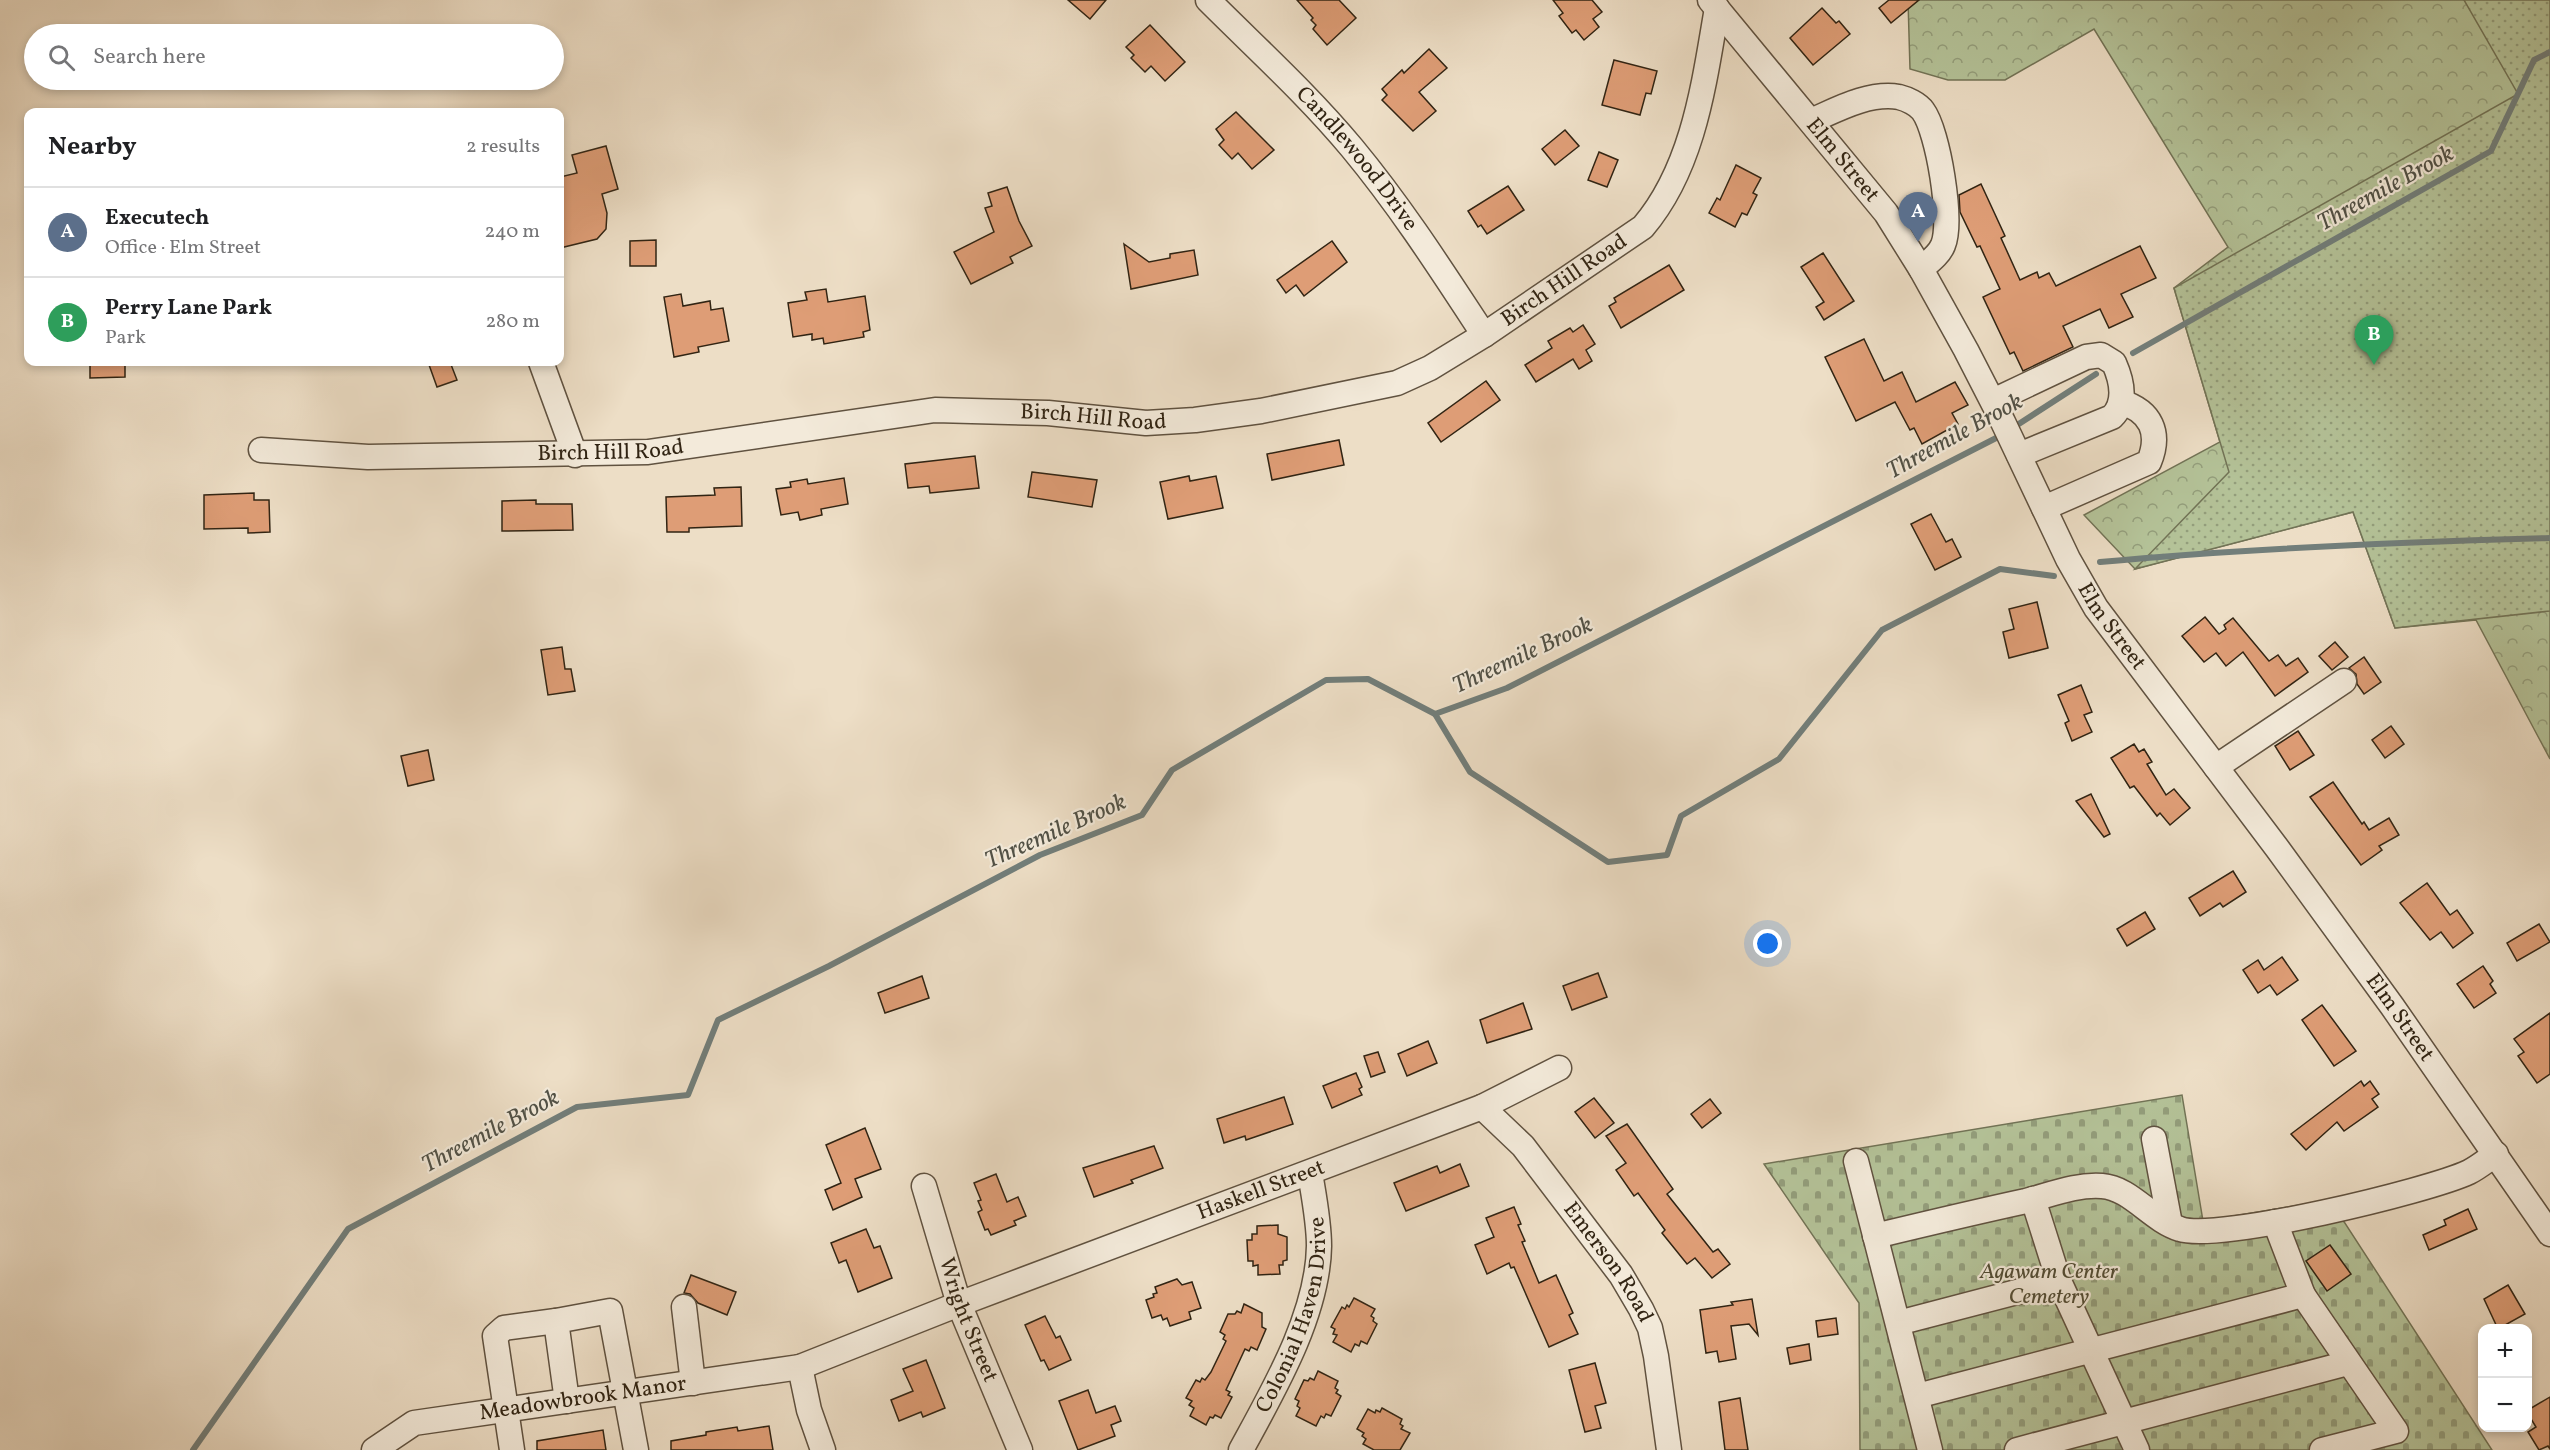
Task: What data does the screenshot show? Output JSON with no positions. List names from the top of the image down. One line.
{"streets":{"street":["Candlewood Drive","Elm Street","Birch Hill Road","Haskell Street","Emerson Road","Colonial Haven Drive","Wright Street","Meadowbrook Manor"]},"crossings":[["Candlewood Drive","Birch Hill Road"],["Elm Street","Birch Hill Road"],["Haskell Street","Emerson Road"],["Haskell Street","Colonial Haven Drive"],["Haskell Street","Wright Street"],["Haskell Street","Meadowbrook Manor"],["Wright Street","Meadowbrook Manor"]],"water":["Threemile Brook"],"parks":["Agawam Center Cemetery"],"page":{"search":"Search here","heading":["Nearby","2 results"],"list":[{"mark":"A","name":"Executech","note":"Office · Elm Street","value":"240 m"},{"mark":"B","name":"Perry Lane Park","note":"Park","value":"280 m"}],"pins":["A","B"],"map_buttons":["+","−"]}}
